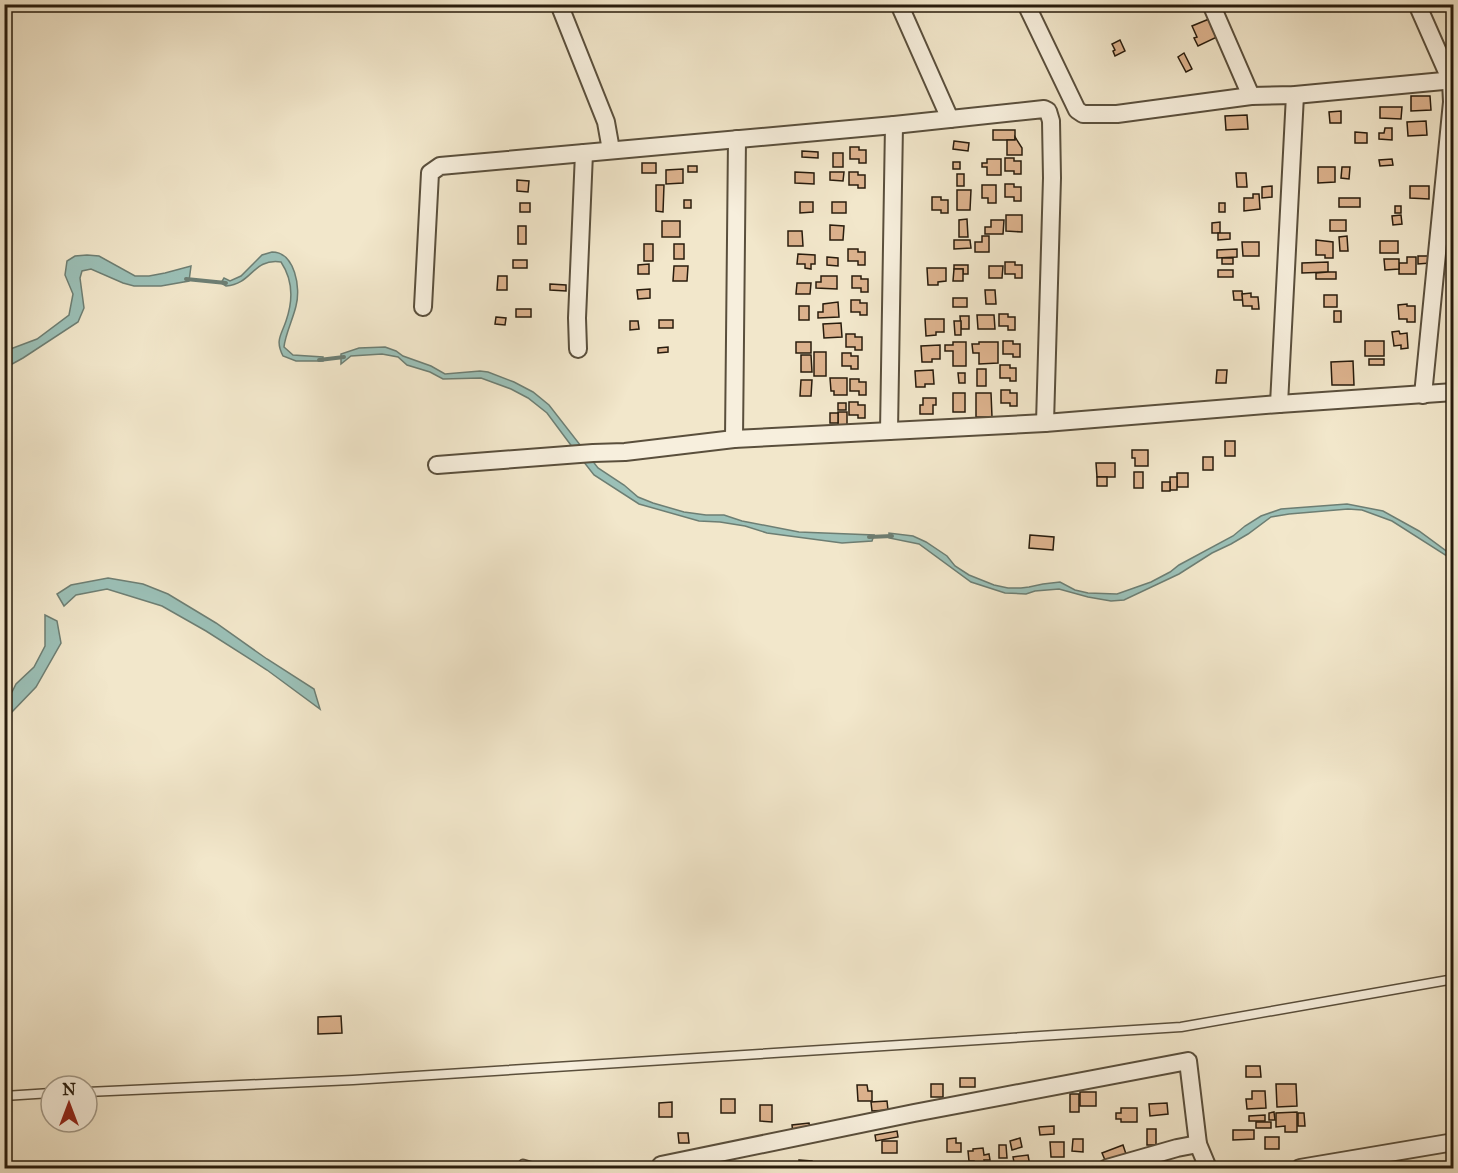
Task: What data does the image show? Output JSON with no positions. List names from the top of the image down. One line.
{"north":"top"}
